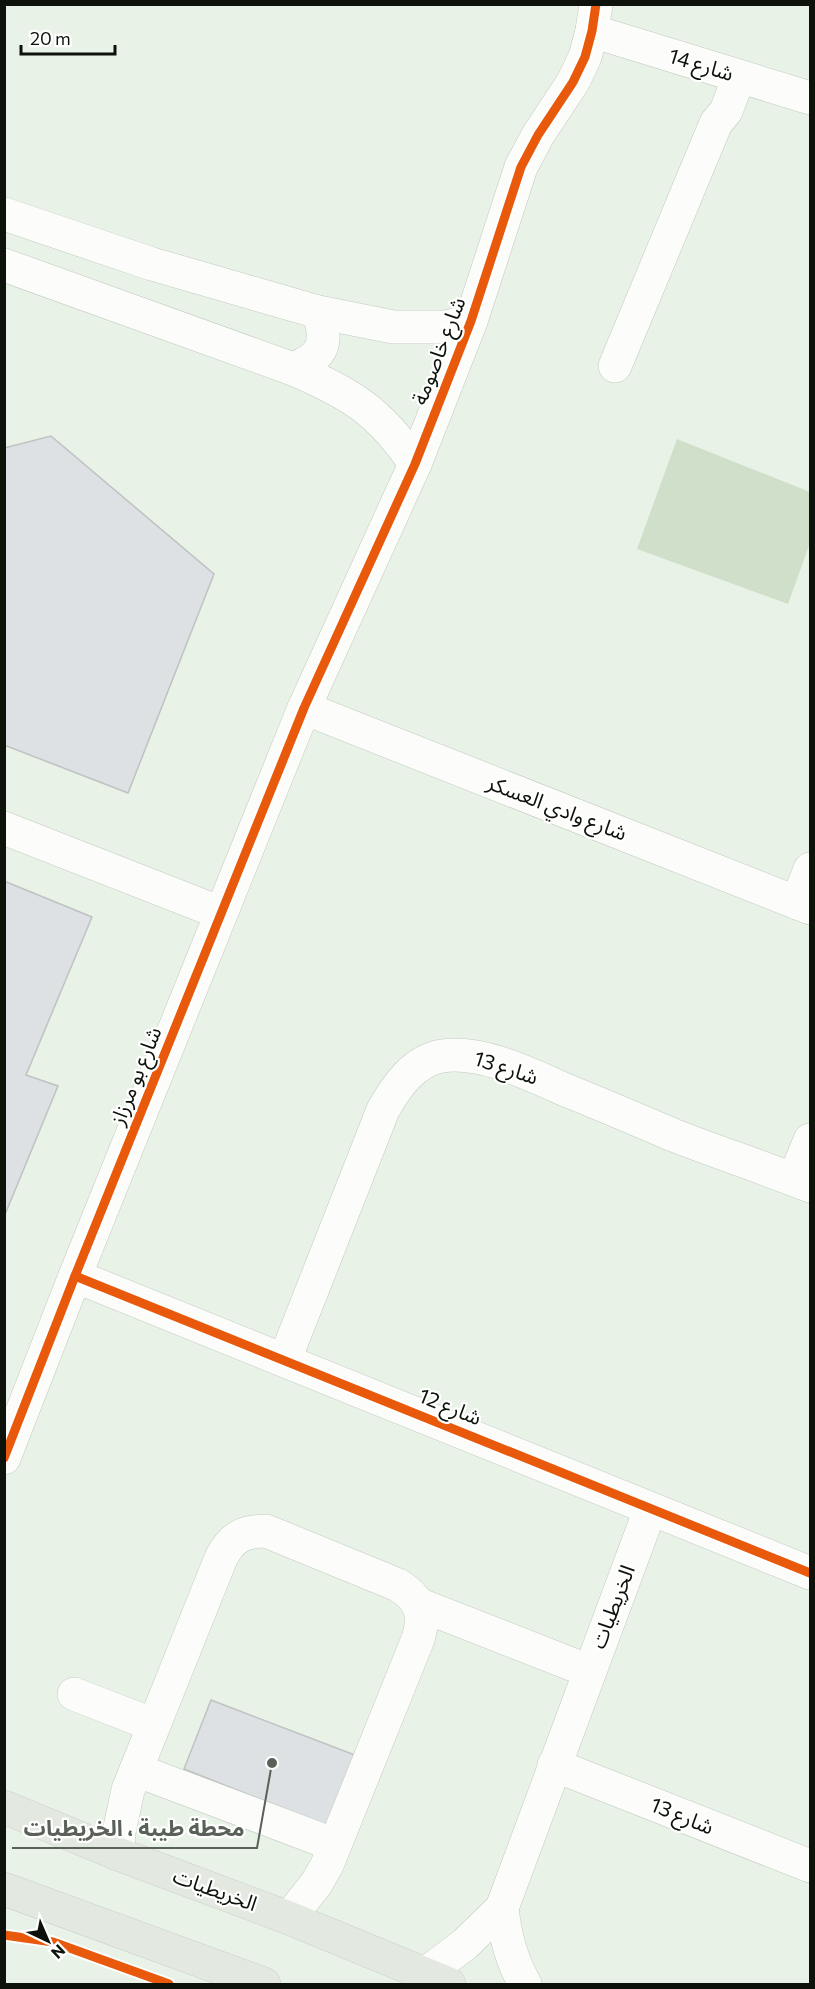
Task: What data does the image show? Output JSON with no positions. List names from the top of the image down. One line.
{"streets":{"main road":["الخريطيات"],"street":["شارع 14","شارع خاصومة","شارع وادي العسكر","شارع 13","شارع بو مرزاز","شارع 12"]},"crossings":[["شارع 14","شارع خاصومة"],["شارع خاصومة","شارع وادي العسكر"],["شارع خاصومة","شارع بو مرزاز"],["شارع وادي العسكر","شارع بو مرزاز"],["شارع 13","شارع 12"],["شارع 13","الخريطيات"],["شارع بو مرزاز","شارع 12"],["شارع 12","الخريطيات"]],"places":["محطة طيبة ، الخريطيات"],"scale_bar":"20 m","north":"bottom right"}
